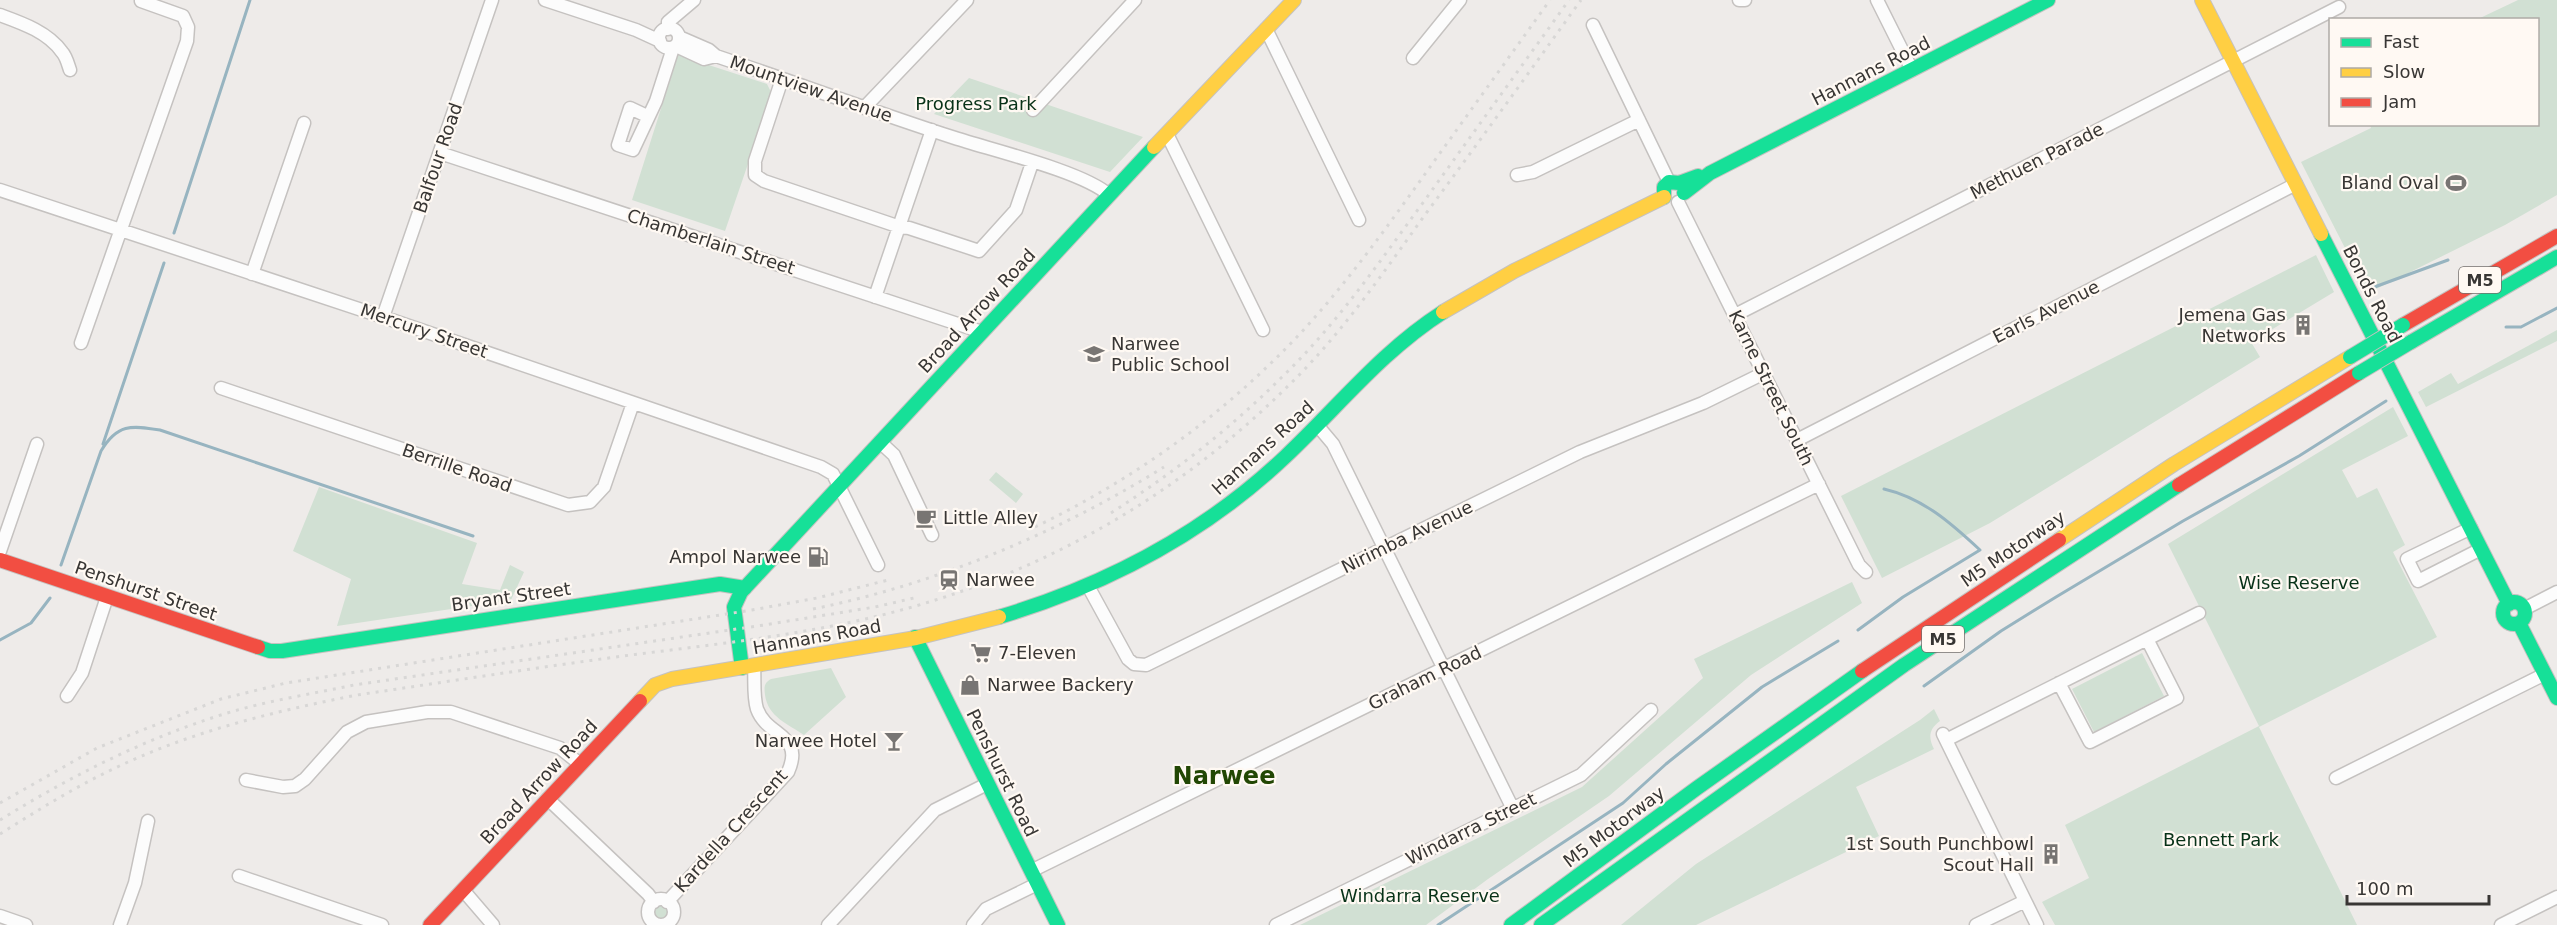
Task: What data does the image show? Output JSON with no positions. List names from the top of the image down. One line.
{"streets":{"main road":["Hannans Road","M5","Bonds Road","Broad Arrow Road","M5 Motorway","Penshurst Street","Bryant Street","Penshurst Road"],"street":["Mountview Avenue","Balfour Road","Methuen Parade","Chamberlain Street","Earls Avenue","Mercury Street","Karne Street South","Berrille Road","Nirimba Avenue","Graham Road","Windarra Street","Kardella Crescent"]},"crossings":[["Hannans Road","Broad Arrow Road"],["Hannans Road","Karne Street South"],["Hannans Road","Nirimba Avenue"],["Hannans Road","Penshurst Road"],["Hannans Road","Kardella Crescent"],["Mountview Avenue","Broad Arrow Road"],["Balfour Road","Chamberlain Street"],["Balfour Road","Mercury Street"],["Methuen Parade","Bonds Road"],["Methuen Parade","Karne Street South"],["Chamberlain Street","Broad Arrow Road"],["M5","M5 Motorway"],["Bonds Road","Earls Avenue"],["Broad Arrow Road","Mercury Street"],["Broad Arrow Road","Bryant Street"],["Broad Arrow Road","Kardella Crescent"],["Earls Avenue","Karne Street South"],["Mercury Street","Berrille Road"],["Karne Street South","Nirimba Avenue"],["Karne Street South","Graham Road"],["Penshurst Street","Bryant Street"],["Graham Road","Penshurst Road"]],"districts":["Narwee"],"parks":["Progress Park","Wise Reserve","Bennett Park","Windarra Reserve"],"places":{"sports":["Bland Oval"],"building":["Jemena Gas Networks","1st South Punchbowl Scout Hall"],"school or university":["Narwee Public School"],"cafe":["Little Alley"],"fuel station":["Ampol Narwee"],"station":["Narwee"],"supermarket":["7-Eleven"],"shop":["Narwee Backery"],"bar":["Narwee Hotel"]},"legend":["Fast","Slow","Jam"],"scale_bar":"100 m"}
